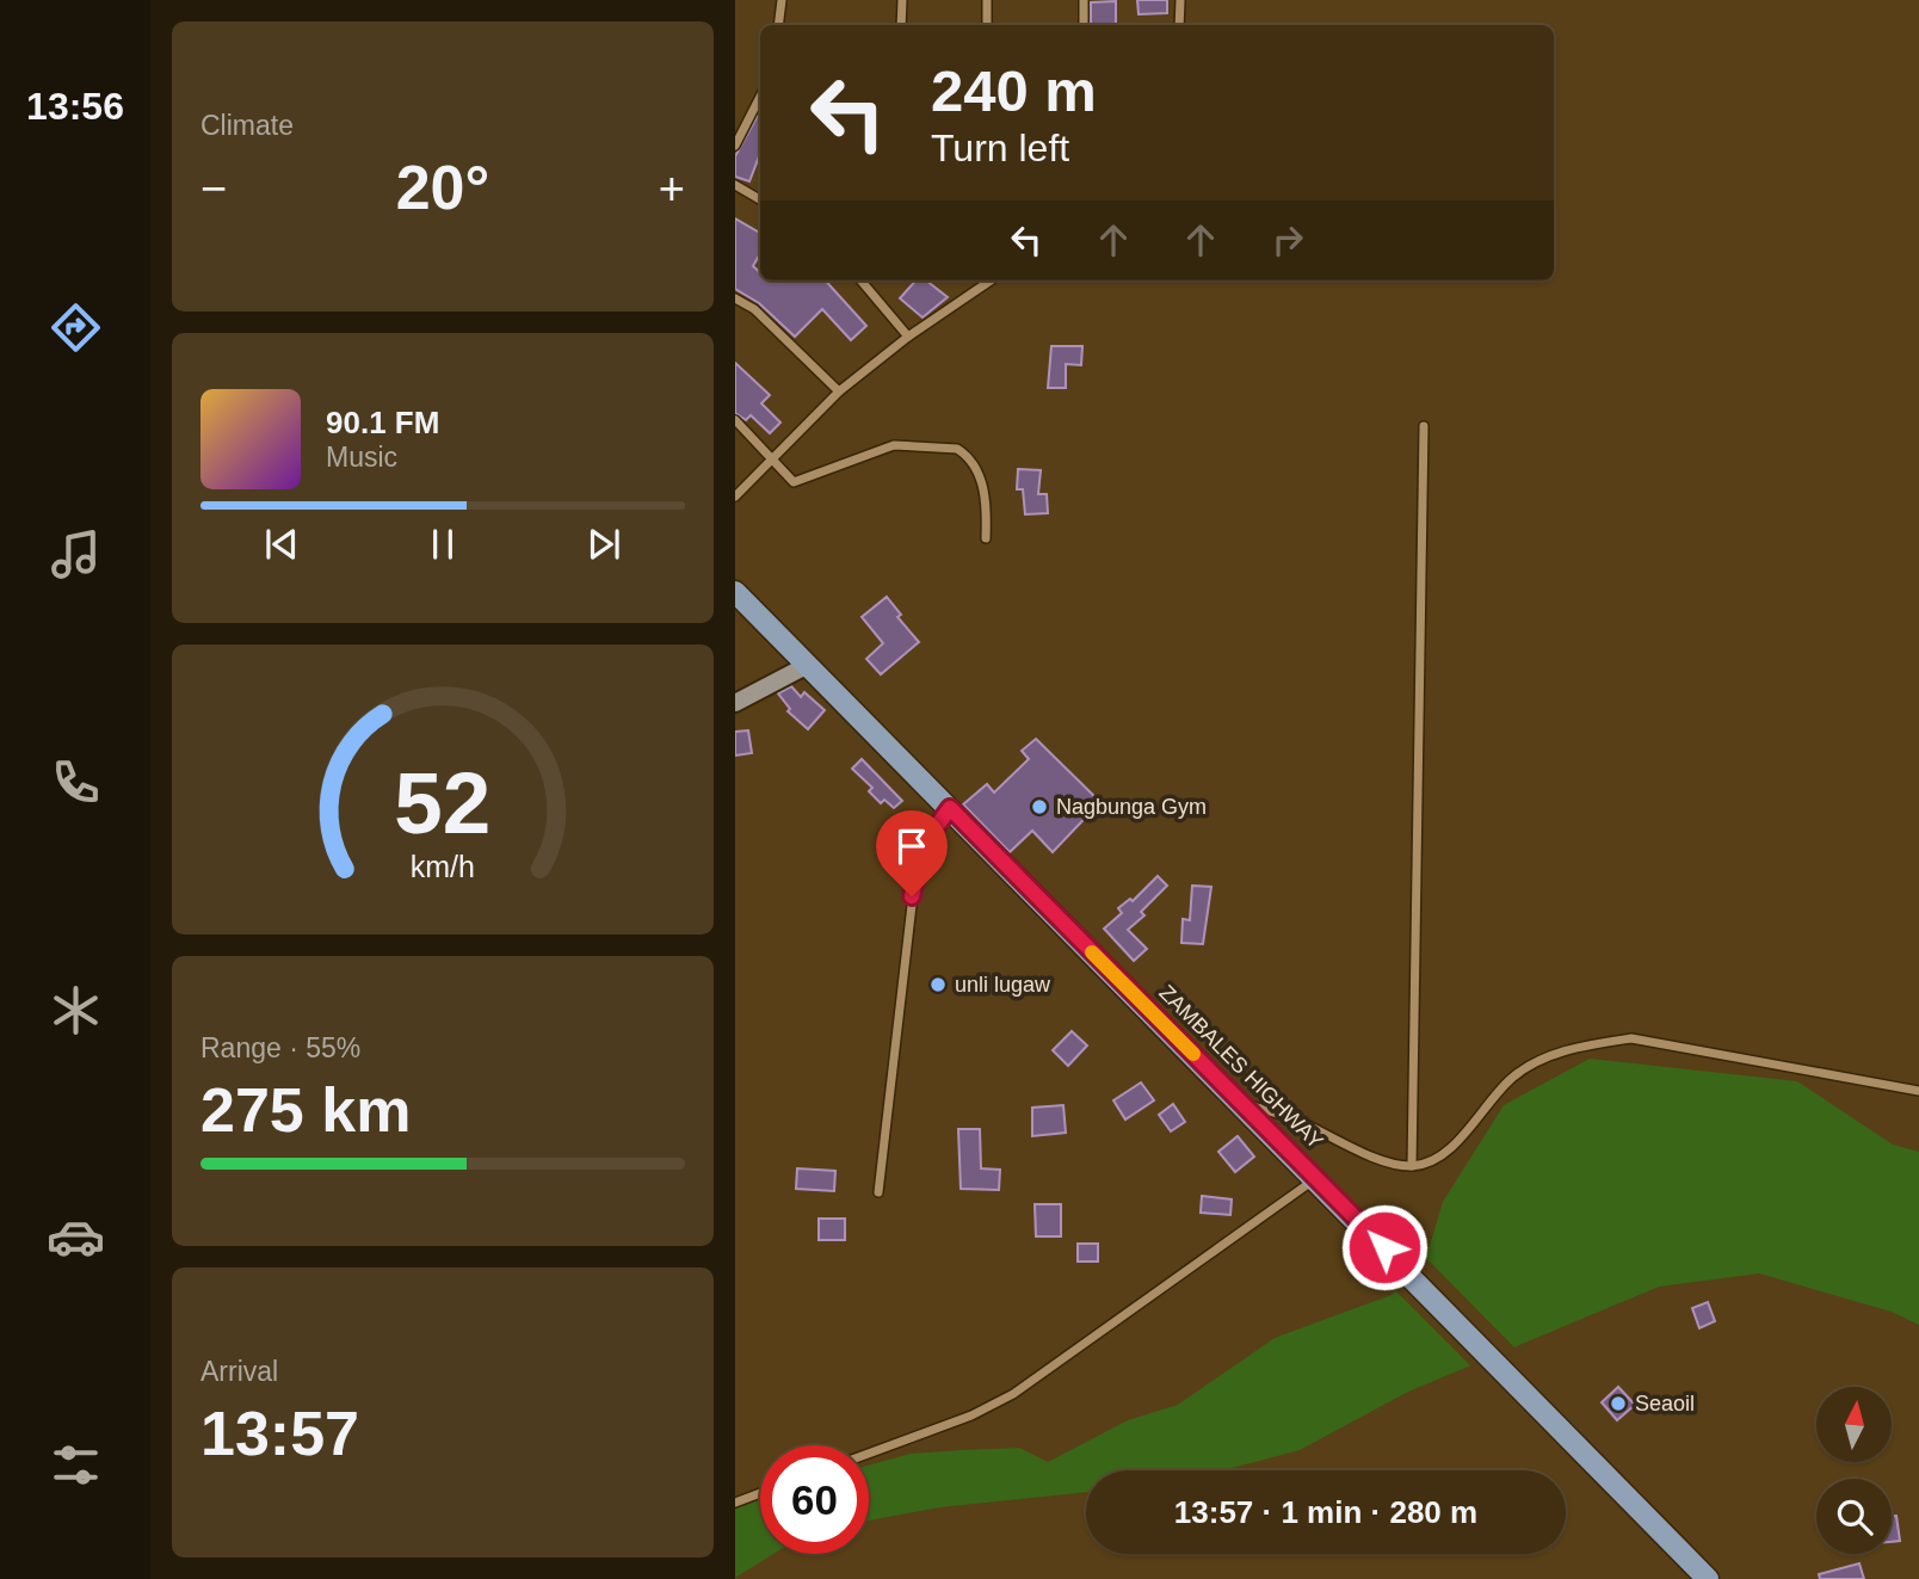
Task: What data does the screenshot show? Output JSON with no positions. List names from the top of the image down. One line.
{"streets":{"main road":["ZAMBALES HIGHWAY"]},"places":["Nagbunga Gym","unli lugaw","Seaoil"],"north":"top","page":{"tabs":"13:56","tile":["Climate",["Range · 55%","275 km"],["Arrival","13:57"]],"turn":["240 m","Turn left"],"heat":["−","20°","+"],"song":["90.1 FM","Music"],"limit":"60","trip":"13:57 · 1 min · 280 m","gauge":["52","km/h"]}}
